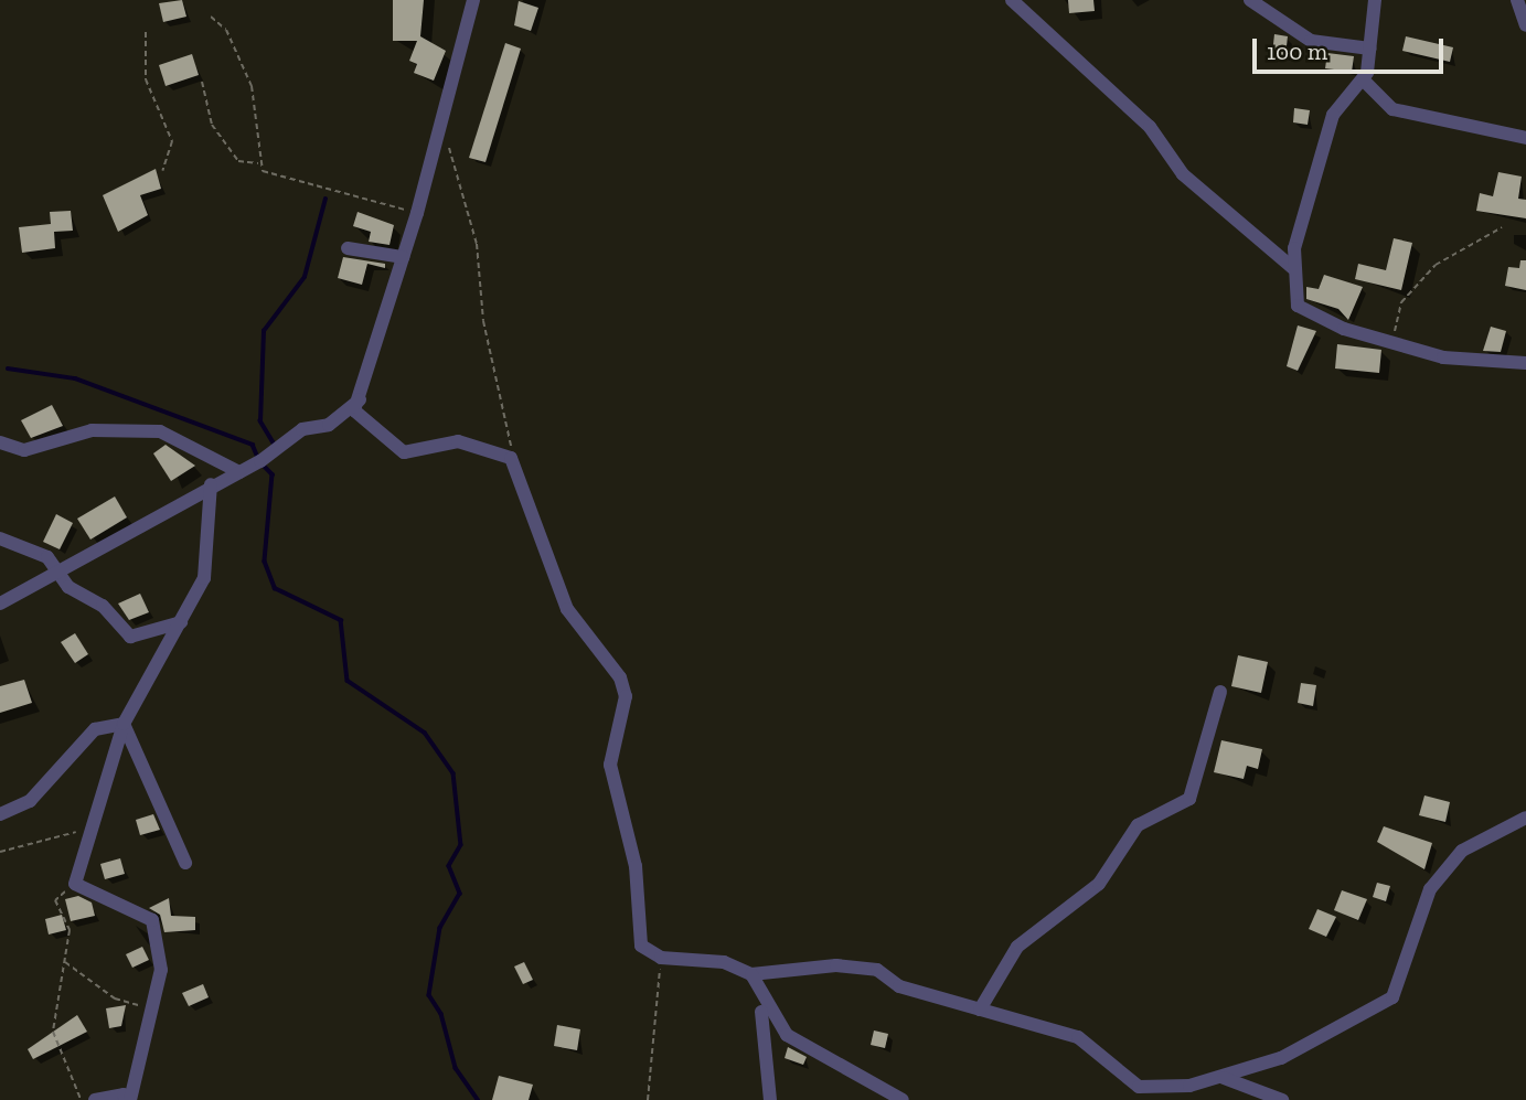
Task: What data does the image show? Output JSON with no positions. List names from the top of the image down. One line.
{"scale_bar":"100 m"}
